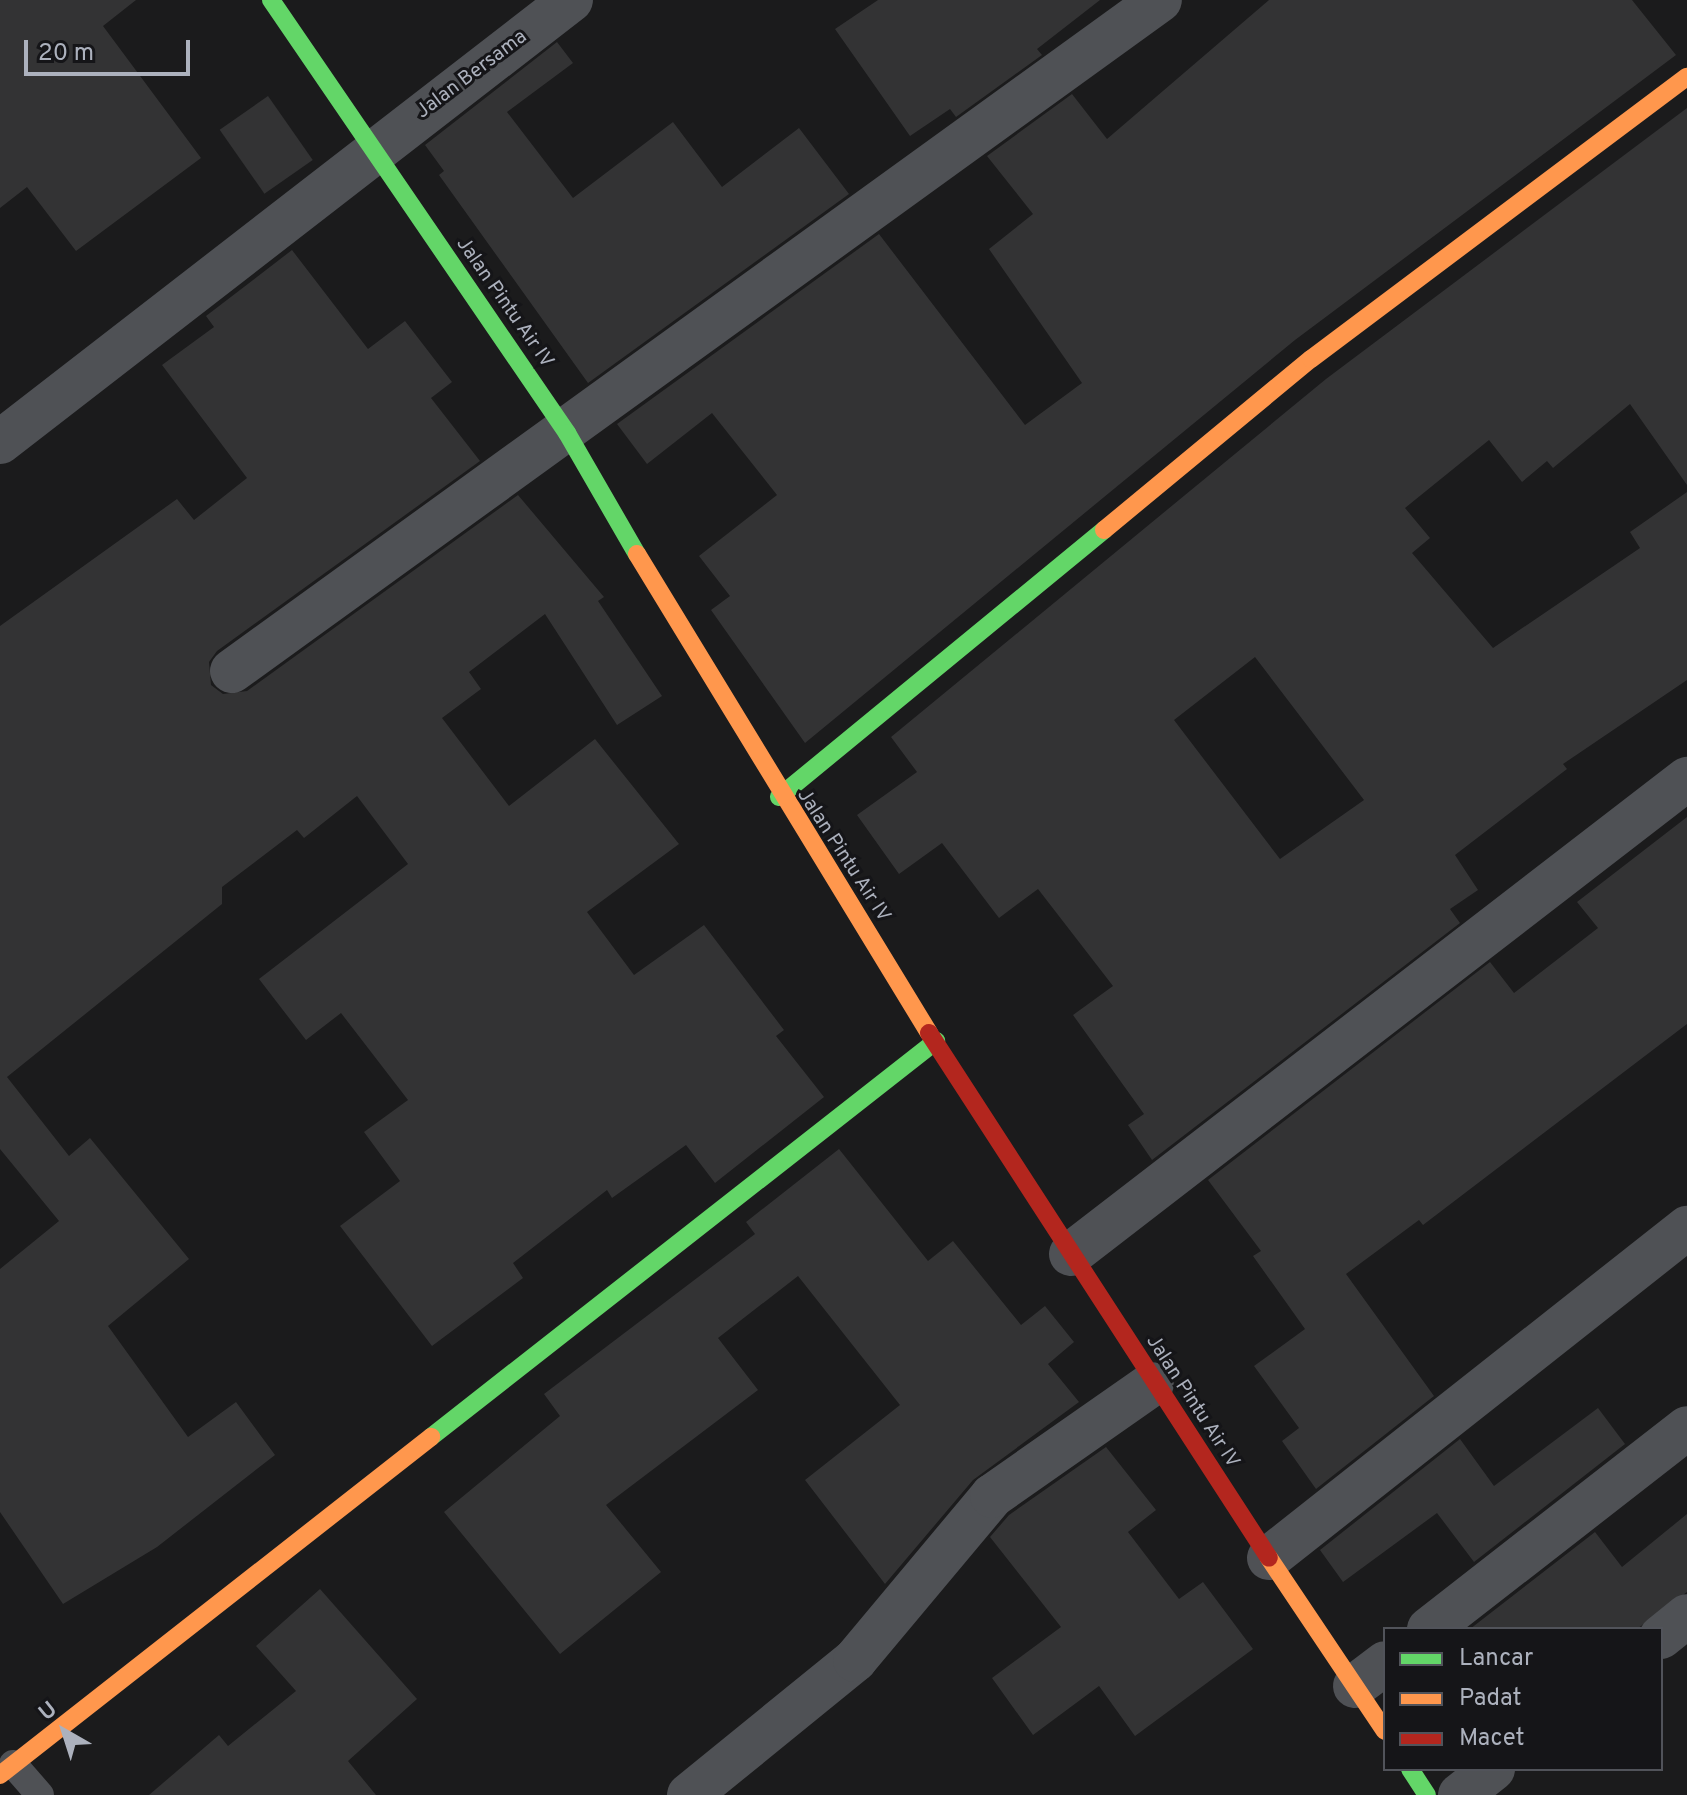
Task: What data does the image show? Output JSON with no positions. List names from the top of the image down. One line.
{"streets":{"street":["Jalan Bersama","Jalan Pintu Air IV"]},"crossings":[["Jalan Bersama","Jalan Pintu Air IV"]],"legend":["Lancar","Padat","Macet"],"scale_bar":"20 m","north":"top left"}
